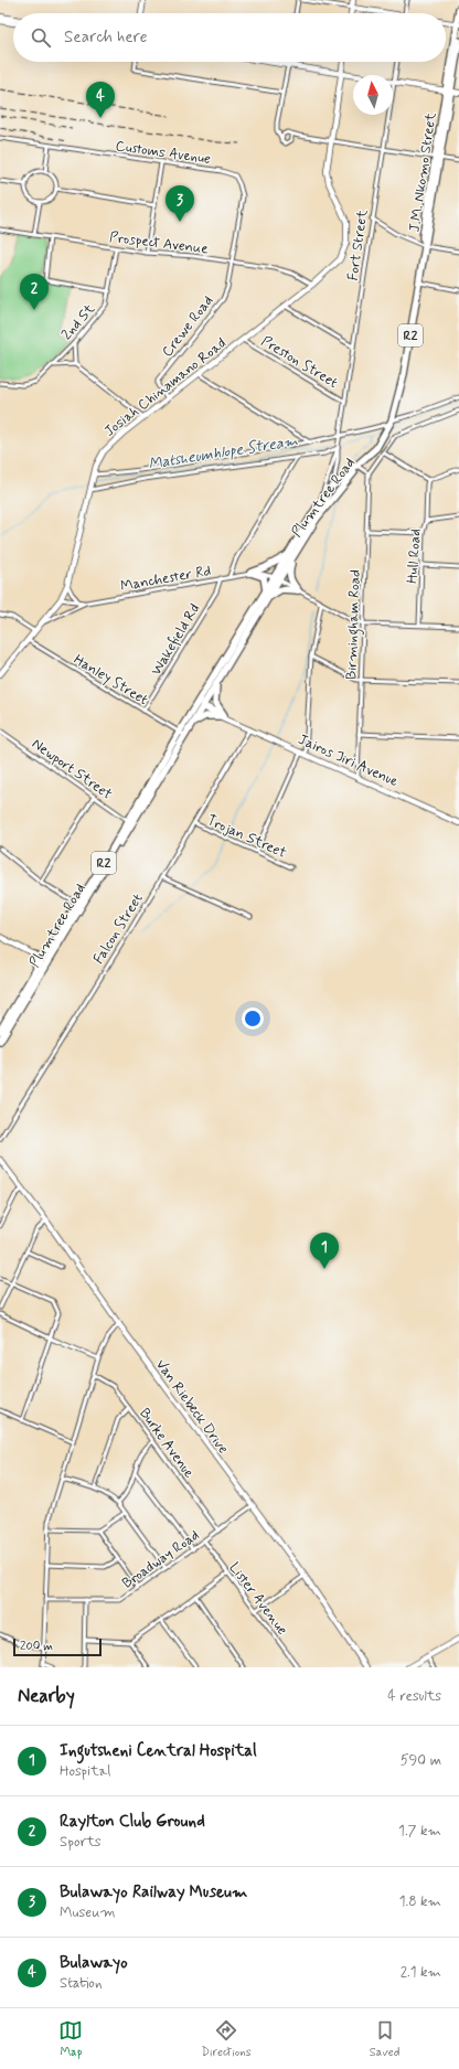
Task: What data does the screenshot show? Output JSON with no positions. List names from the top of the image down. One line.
{"streets":{"highway":["J.M. Nkomo Street","R2","Plumtree Road"],"street":["Customs Avenue","Prospect Avenue","Fort Street","2nd St","Crewe Road","Preston Street","Josiah Chinamano Road","Hull Road","Manchester Rd","Birmingham Road","Wakefield Rd","Hanley Street","Jairos Jiri Avenue","Newport Street","Trojan Street","Falcon Street","Van Riebeck Drive","Burke Avenue","Broadway Road","Lister Avenue"]},"crossings":[["Customs Avenue","Prospect Avenue"],["Customs Avenue","Crewe Road"],["J.M. Nkomo Street","R2"],["Prospect Avenue","2nd St"],["Prospect Avenue","Crewe Road"],["Prospect Avenue","Josiah Chinamano Road"],["Fort Street","Preston Street"],["Crewe Road","Josiah Chinamano Road"],["R2","Plumtree Road"],["Preston Street","Josiah Chinamano Road"],["Josiah Chinamano Road","Hanley Street"],["Plumtree Road","Manchester Rd"],["Plumtree Road","Hanley Street"],["Plumtree Road","Jairos Jiri Avenue"],["Plumtree Road","Newport Street"],["Hull Road","Manchester Rd"],["Manchester Rd","Birmingham Road"],["Manchester Rd","Wakefield Rd"],["Birmingham Road","Jairos Jiri Avenue"],["Wakefield Rd","Hanley Street"],["Jairos Jiri Avenue","Falcon Street"],["Trojan Street","Falcon Street"],["Van Riebeck Drive","Broadway Road"],["Burke Avenue","Broadway Road"],["Broadway Road","Lister Avenue"]],"water":["Matsheumhlope Stream"],"scale_bar":"200 m","north":"top","page":{"search":"Search here","pins":["4","3","2","1"],"scale":"200 m","heading":["Nearby","4 results"],"list":[{"mark":"1","name":"Ingutsheni Central Hospital","note":"Hospital","value":"590 m"},{"mark":"2","name":"Raylton Club Ground","note":"Sports","value":"1.7 km"},{"mark":"3","name":"Bulawayo Railway Museum","note":"Museum","value":"1.8 km"},{"mark":"4","name":"Bulawayo","note":"Station","value":"2.1 km"}],"nav":["Map","Directions","Saved"]}}
